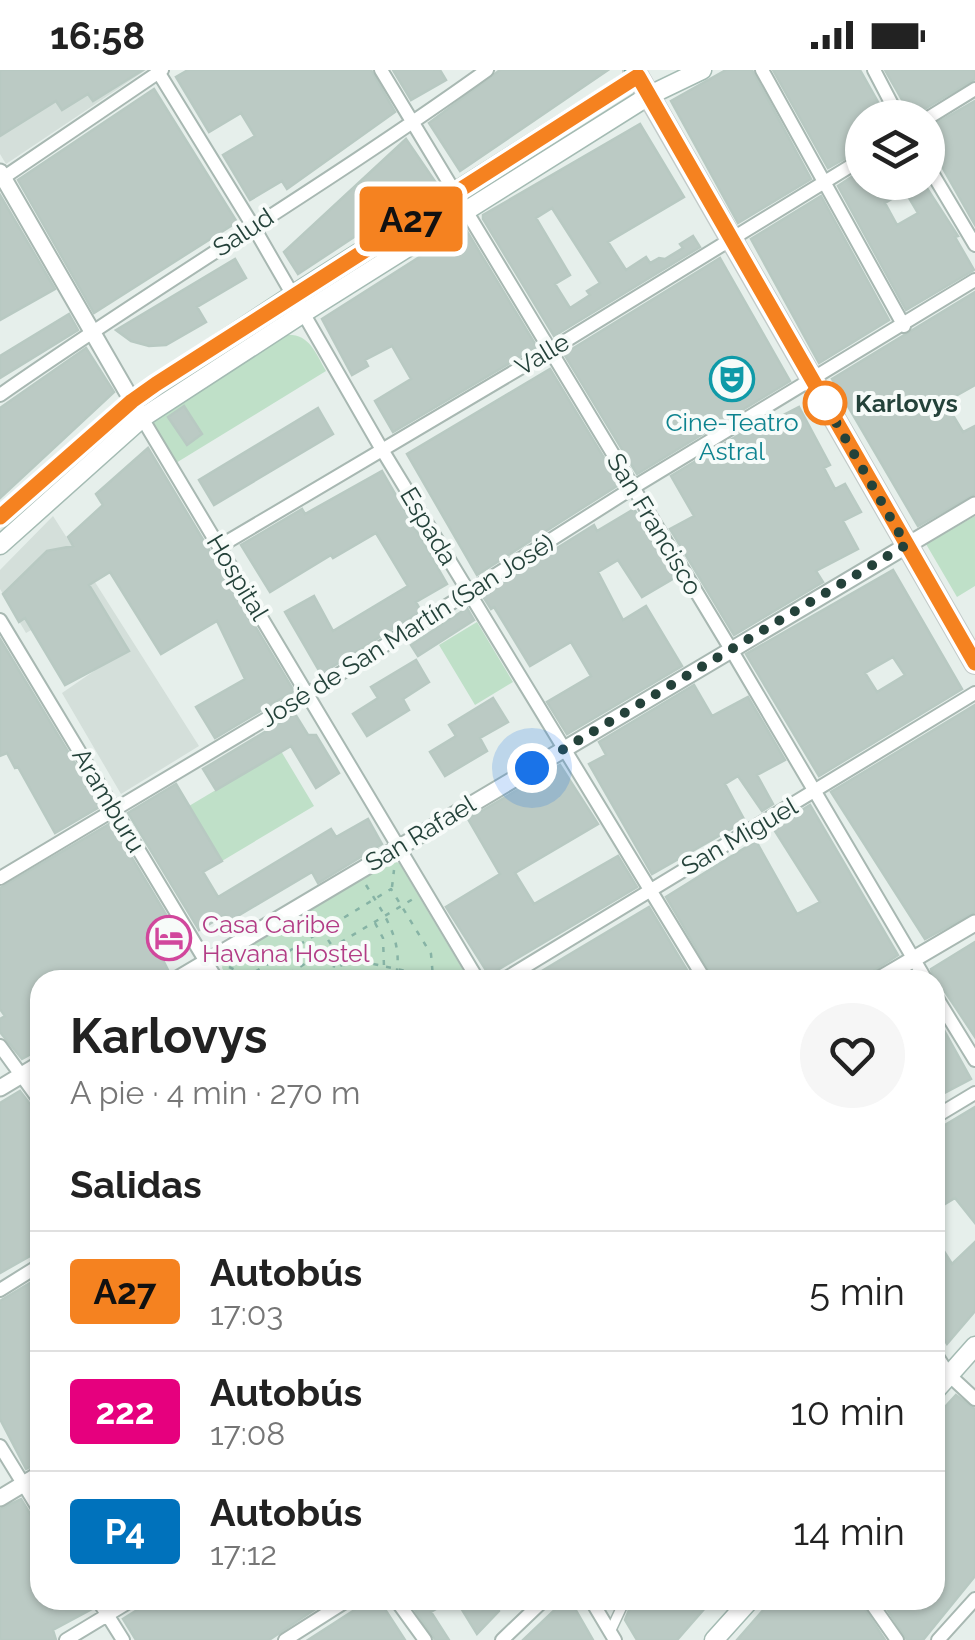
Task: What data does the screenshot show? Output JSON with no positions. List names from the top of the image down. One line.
{"streets":{"street":["Salud","Valle","San Francisco","Espada","Hospital","José de San Martín (San José)","Aramburu","San Rafael","San Miguel"]},"crossings":[["Salud","San Francisco"],["Salud","Espada"],["Salud","Hospital"],["Valle","San Francisco"],["Valle","Espada"],["Valle","Hospital"],["San Francisco","José de San Martín (San José)"],["San Francisco","San Rafael"],["San Francisco","San Miguel"],["Espada","José de San Martín (San José)"],["Espada","San Rafael"],["Espada","San Miguel"],["Hospital","José de San Martín (San José)"],["Hospital","San Rafael"],["José de San Martín (San José)","Aramburu"],["Aramburu","San Rafael"]],"places":{"theatre":["Cine-Teatro Astral"],"other":["Karlovys"],"hotel":["Casa Caribe Havana Hostel"]},"lines":["bus line A27"],"page":{"status":"16:58","on_map":"A27","heading":[["Karlovys","A pie · 4 min · 270 m"],"Salidas"],"list":[{"mark":"A27","name":"Autobús","note":"17:03","value":"5 min"},{"mark":"222","name":"Autobús","note":"17:08","value":"10 min"},{"mark":"P4","name":"Autobús","note":"17:12","value":"14 min"}]}}
